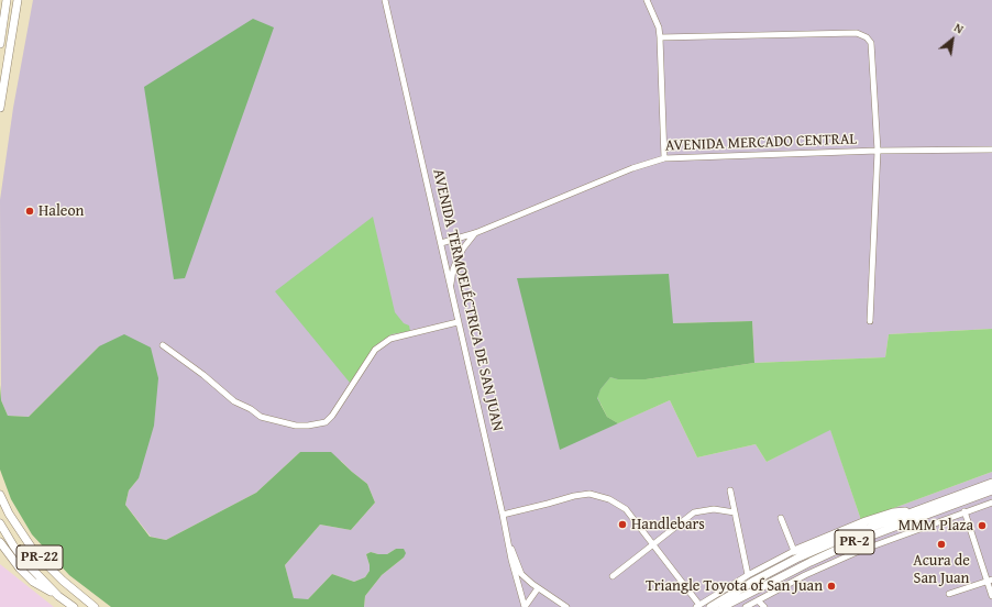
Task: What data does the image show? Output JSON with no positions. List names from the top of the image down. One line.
{"streets":{"highway":["PR-2","PR-22"],"street":["AVENIDA MERCADO CENTRAL","AVENIDA TERMOELÉCTRICA DE SAN JUAN"]},"crossings":[["AVENIDA MERCADO CENTRAL","AVENIDA TERMOELÉCTRICA DE SAN JUAN"]],"places":["Haleon","Handlebars","MMM Plaza","Acura de San Juan","Triangle Toyota of San Juan"],"north":"top right"}
